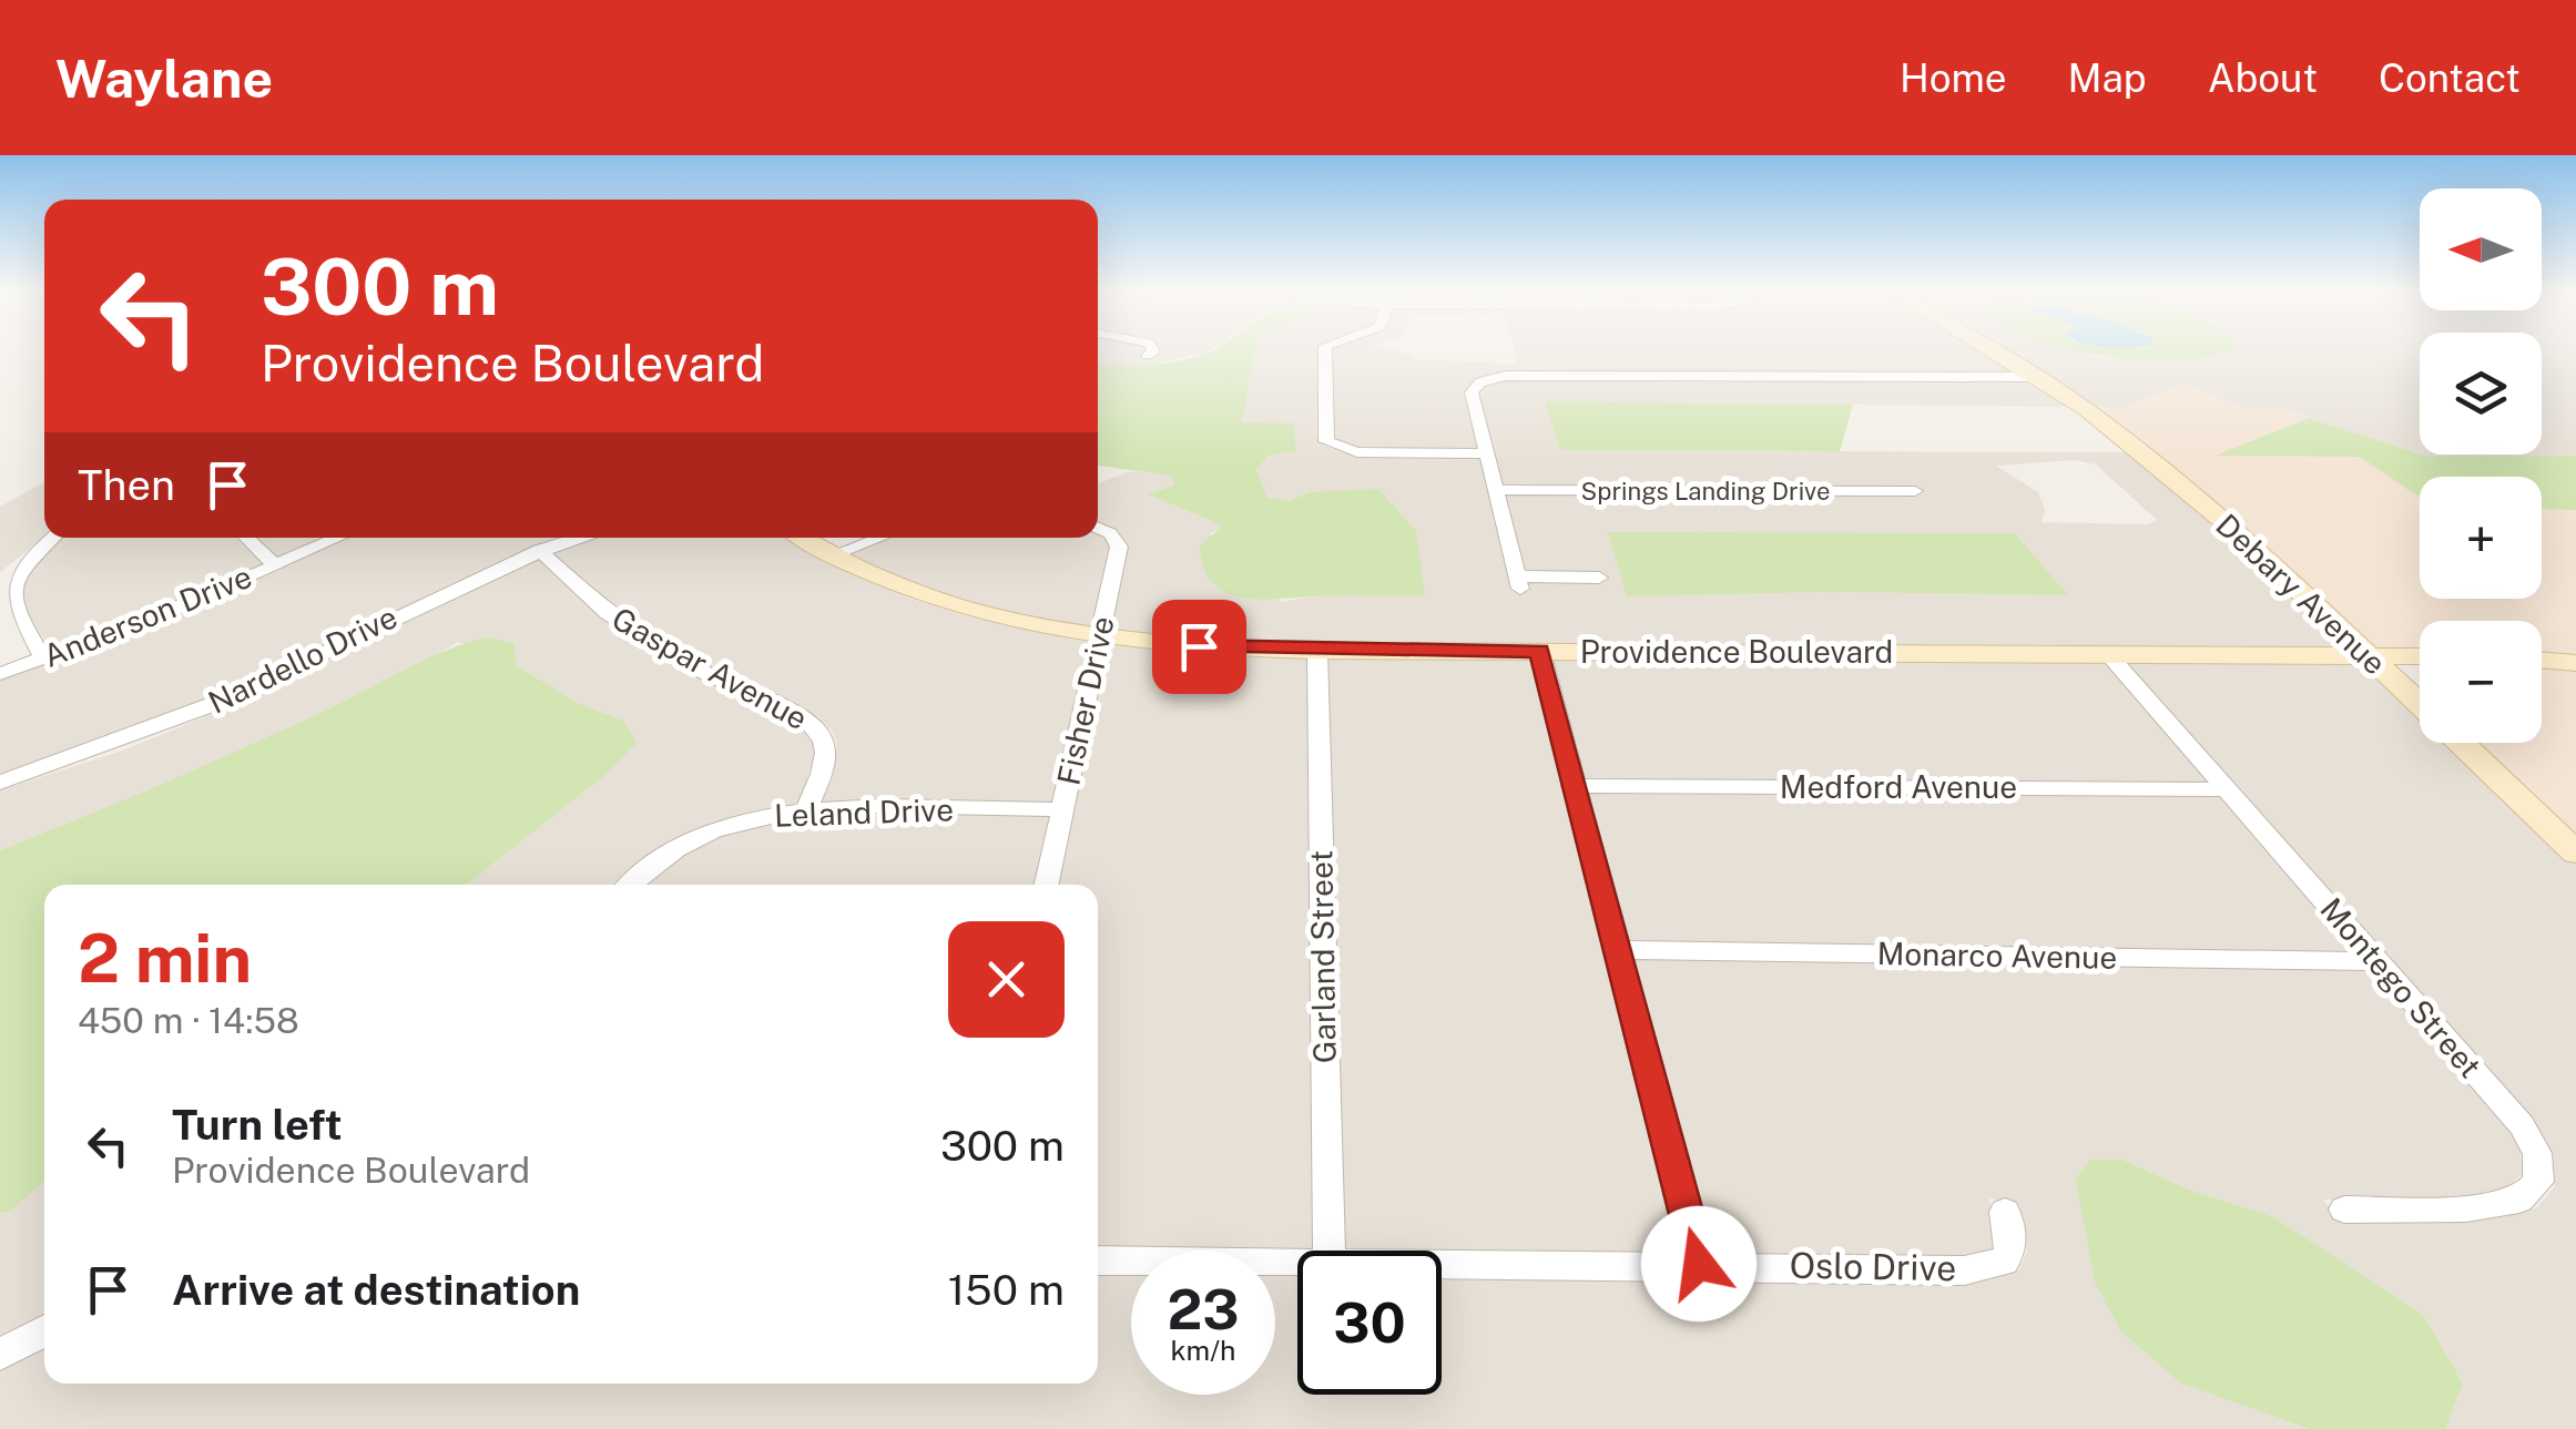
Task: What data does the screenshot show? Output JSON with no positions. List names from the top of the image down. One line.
{"streets":{"main road":["Debary Avenue","Providence Boulevard"],"street":["Springs Landing Drive","Anderson Drive","Nardello Drive","Gaspar Avenue","Fisher Drive","Medford Avenue","Leland Drive","Monarco Avenue","Garland Street","Montego Street","Oslo Drive"]},"crossings":[["Debary Avenue","Providence Boulevard"],["Providence Boulevard","Fisher Drive"],["Providence Boulevard","Garland Street"],["Providence Boulevard","Montego Street"],["Nardello Drive","Gaspar Avenue"],["Gaspar Avenue","Leland Drive"],["Fisher Drive","Leland Drive"],["Medford Avenue","Montego Street"],["Monarco Avenue","Montego Street"]],"north":"left","page":{"header":"Waylane","nav":["Home","Map","About","Contact"],"map_buttons":["+","−"],"turn":["300 m","Providence Boulevard"],"then":"Then","heading":["2 min","450 m · 14:58"],"list":[{"name":"Turn left","note":"Providence Boulevard","value":"300 m"},{"name":"Arrive at destination","value":"150 m"}],"speed":"23 km/h","limit":"30"}}
